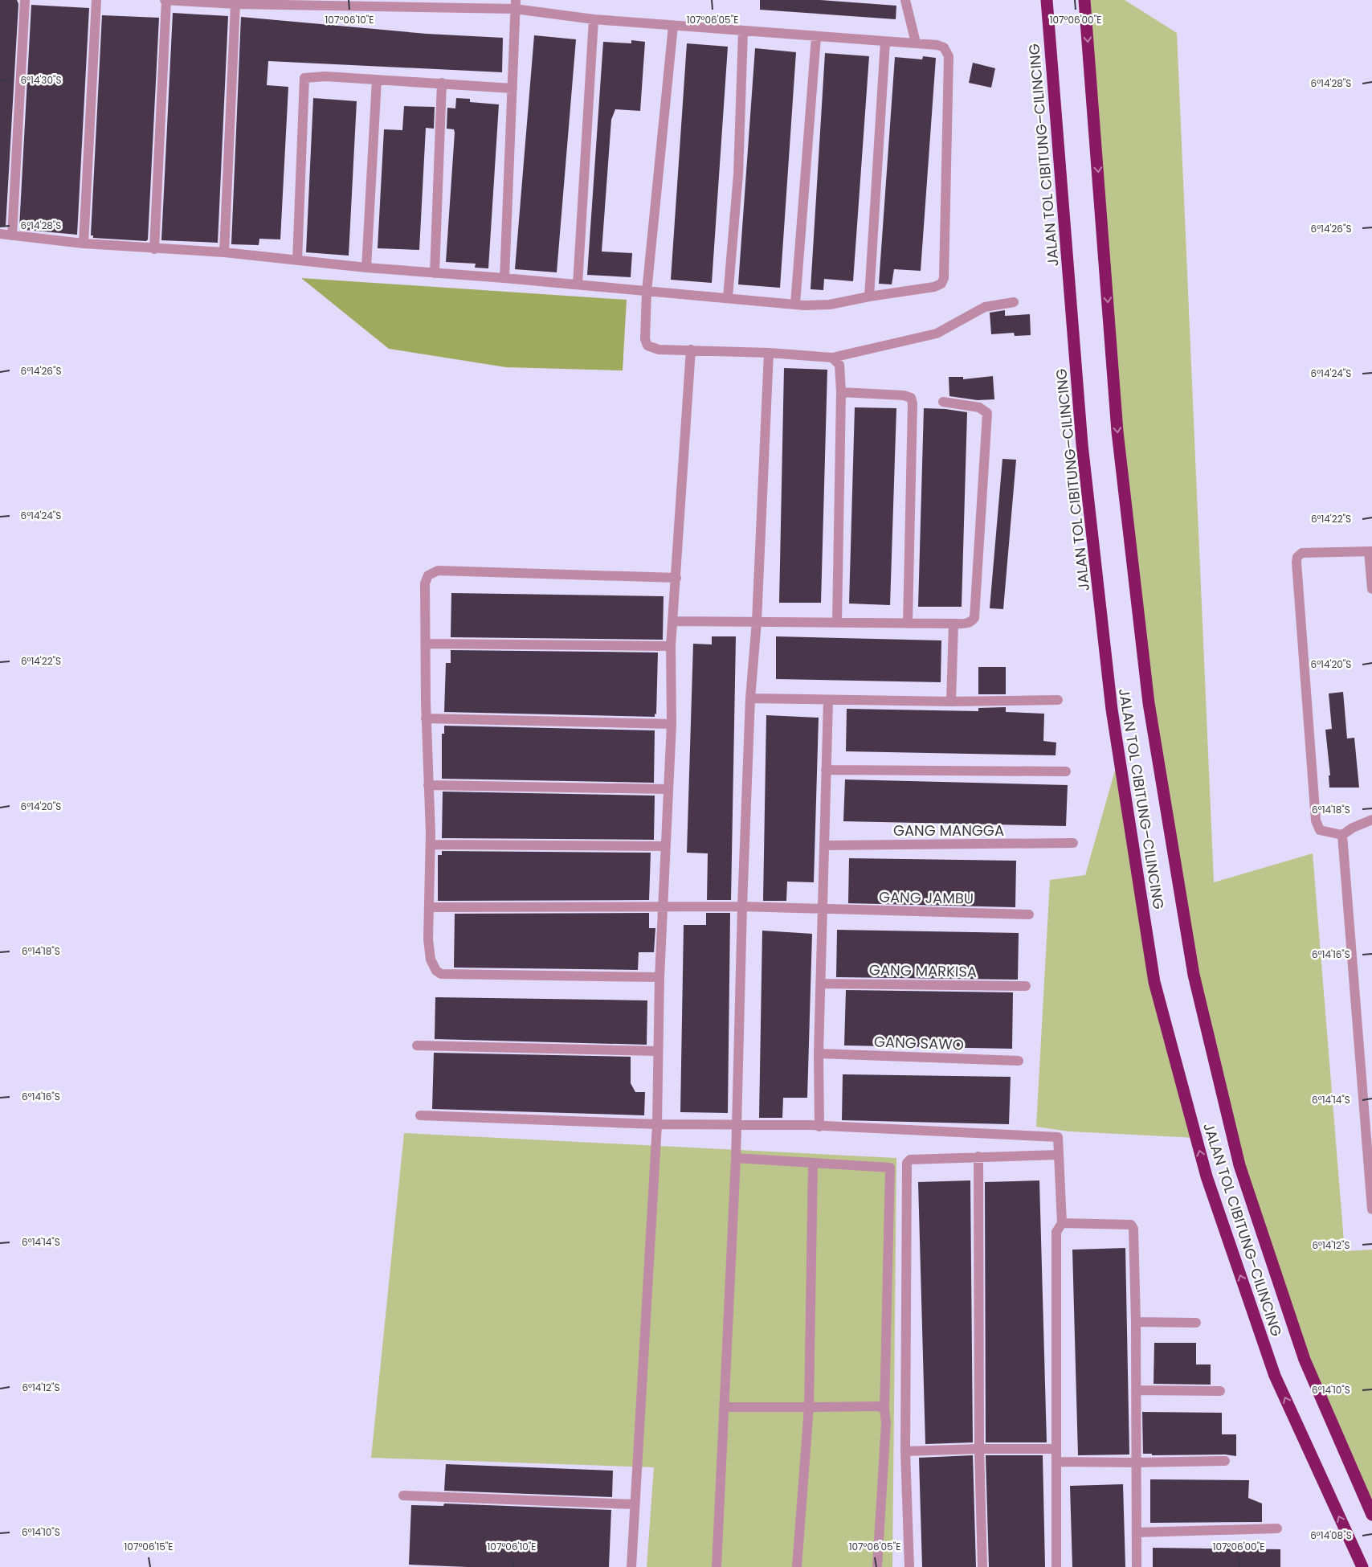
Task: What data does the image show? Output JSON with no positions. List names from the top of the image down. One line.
{"streets":{"highway":["JALAN TOL CIBITUNG–CILINCING"],"street":["GANG MANGGA","GANG JAMBU","GANG MARKISA","GANG SAWO"]},"coordinates":["107°06'10\"E","107°06'05\"E","107°06'00\"E","6°14'30\"S","6°14'28\"S","6°14'26\"S","6°14'24\"S","6°14'22\"S","6°14'20\"S","6°14'18\"S","6°14'16\"S","6°14'14\"S","6°14'12\"S","6°14'10\"S","6°14'08\"S","107°06'15\"E"]}
